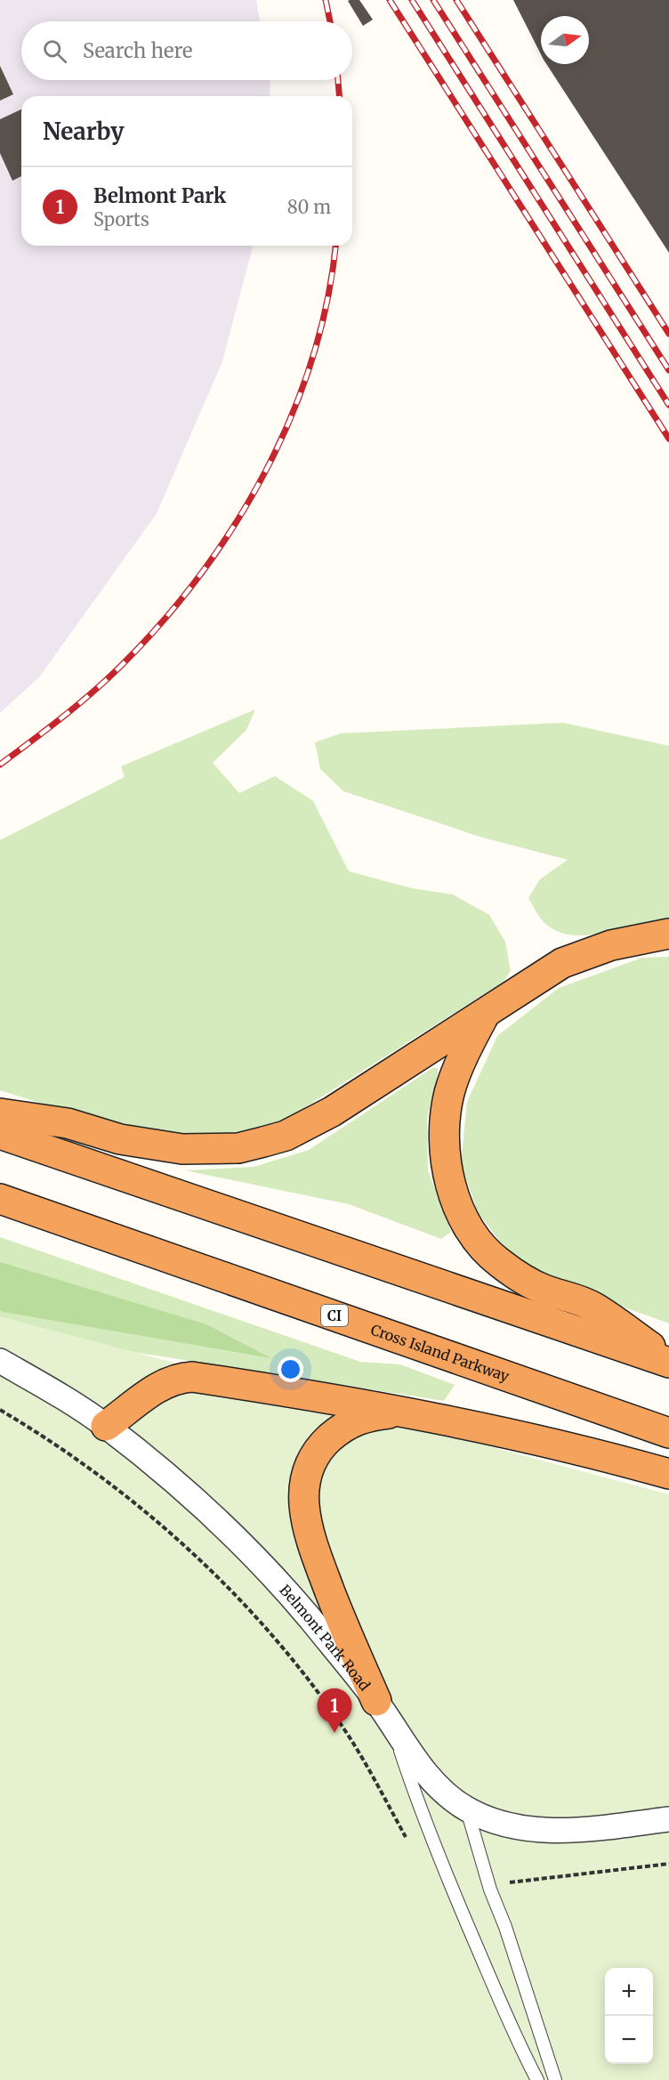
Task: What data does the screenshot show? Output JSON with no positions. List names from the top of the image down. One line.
{"streets":{"highway":["CI","Cross Island Parkway"],"street":["Belmont Park Road"]},"north":"right","page":{"search":"Search here","heading":"Nearby","list":[{"mark":"1","name":"Belmont Park","note":"Sports","value":"80 m"}],"pins":"1","map_buttons":["+","−"]}}
